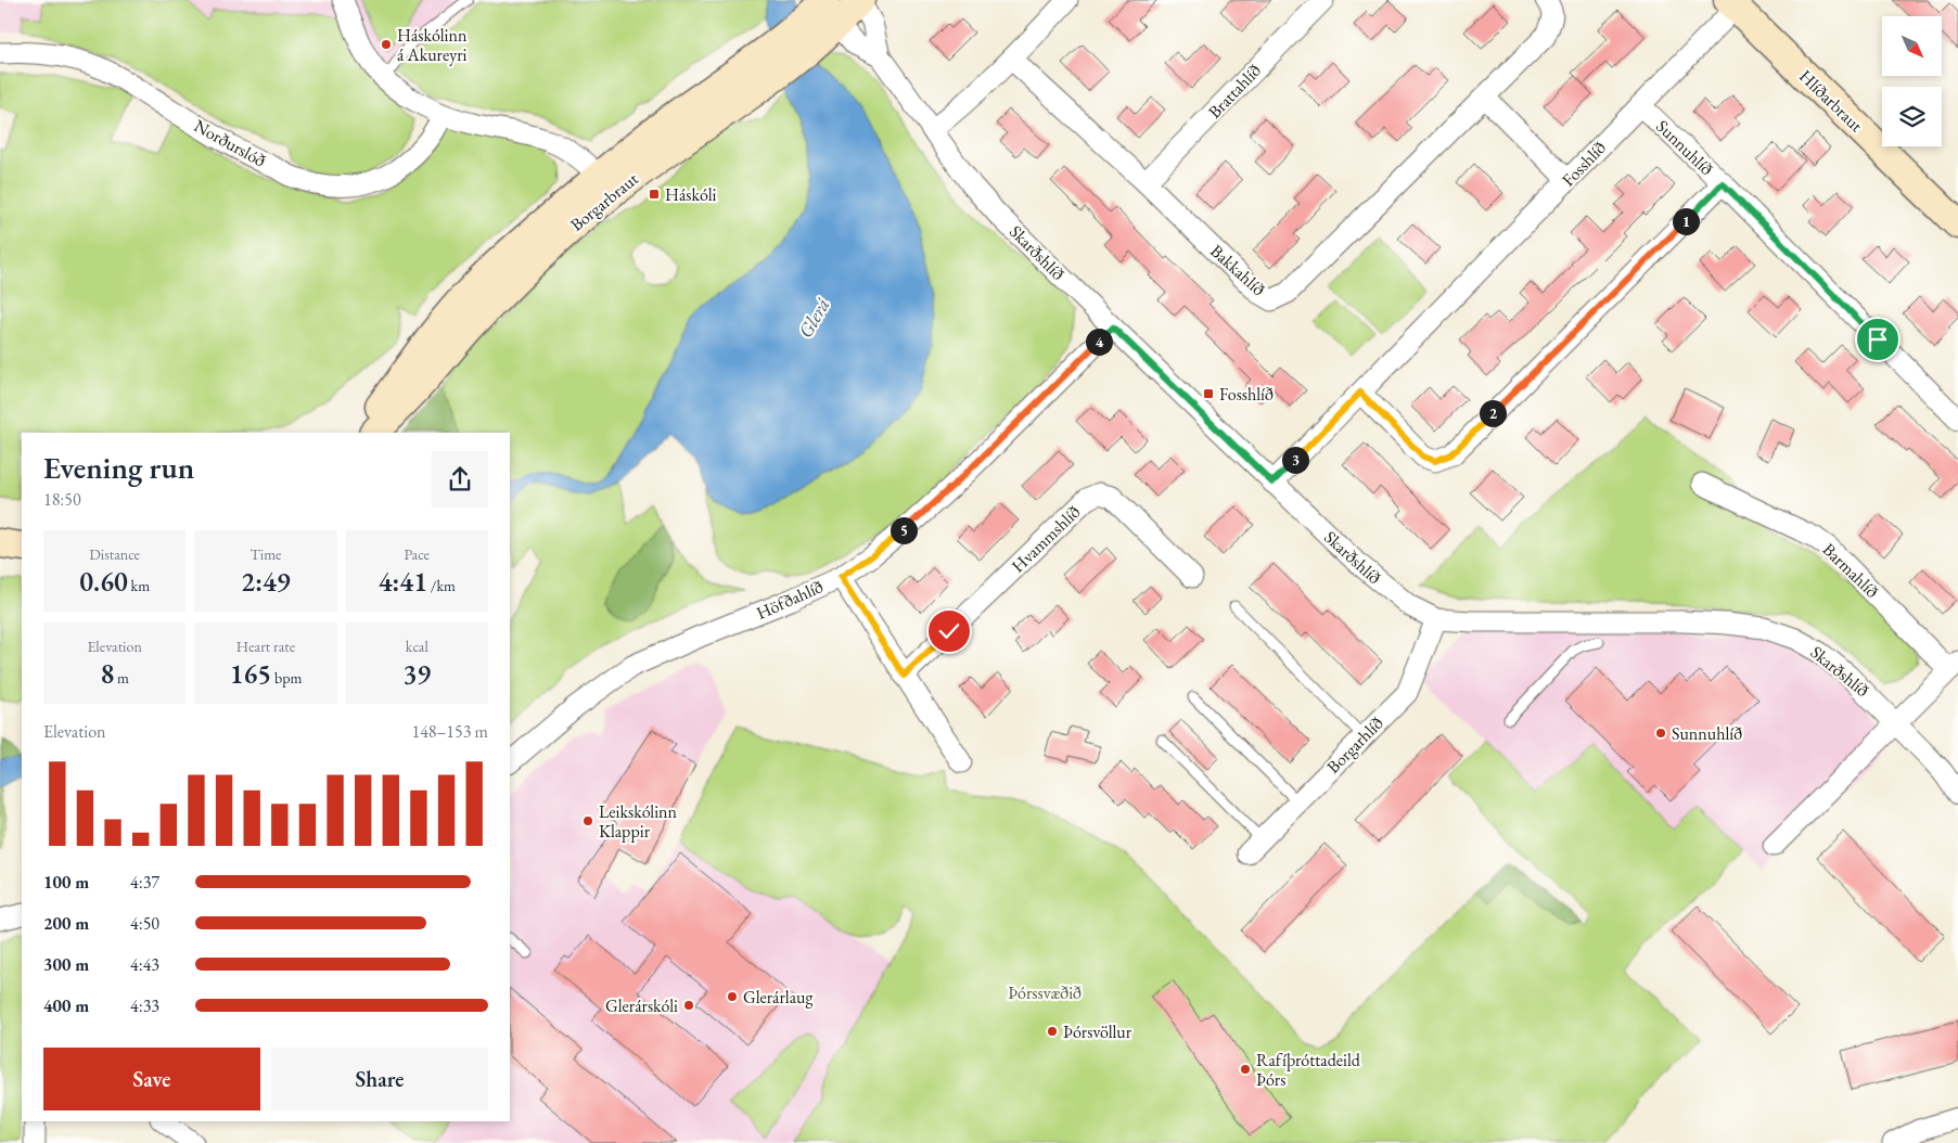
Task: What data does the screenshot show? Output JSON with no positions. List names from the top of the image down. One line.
{"streets":{"street":["Brattahlíð","Hlíðarbraut","Norðurslóð","Sunnuhlíð","Fosshlíð","Borgarbraut","Skarðshlíð","Bakkahlíð","Hvammshlíð","Barmahlíð","Höfðahlíð","Borgarhlíð"]},"crossings":[["Brattahlíð","Bakkahlíð"],["Hlíðarbraut","Fosshlíð"],["Sunnuhlíð","Fosshlíð"],["Fosshlíð","Skarðshlíð"],["Borgarbraut","Skarðshlíð"],["Skarðshlíð","Höfðahlíð"],["Skarðshlíð","Borgarhlíð"]],"water":["Glerá"],"parks":["Þórssvæðið"],"places":{"other":["Háskólinn á Akureyri","Sunnuhlíð","Leikskólinn Klappir","Glerárlaug","Glerárskóli","Þórsvöllur","Rafíþróttadeild Þórs"],"transit":["Háskóli","Fosshlíð"]},"north":"bottom right","page":{"pins":["1","4","2","3","5"],"heading":["Evening run","18:50"],"stats":[["Distance","0.60 km"],["Time","2:49"],["Pace","4:41 /km"],["Elevation","8 m"],["Heart rate","165 bpm"],["kcal","39"]],"chart":["Elevation","148–153 m"],"list":[{"name":"100 m","note":"4:37"},{"name":"200 m","note":"4:50"},{"name":"300 m","note":"4:43"},{"name":"400 m","note":"4:33"}],"buttons":["Save","Share"]}}
